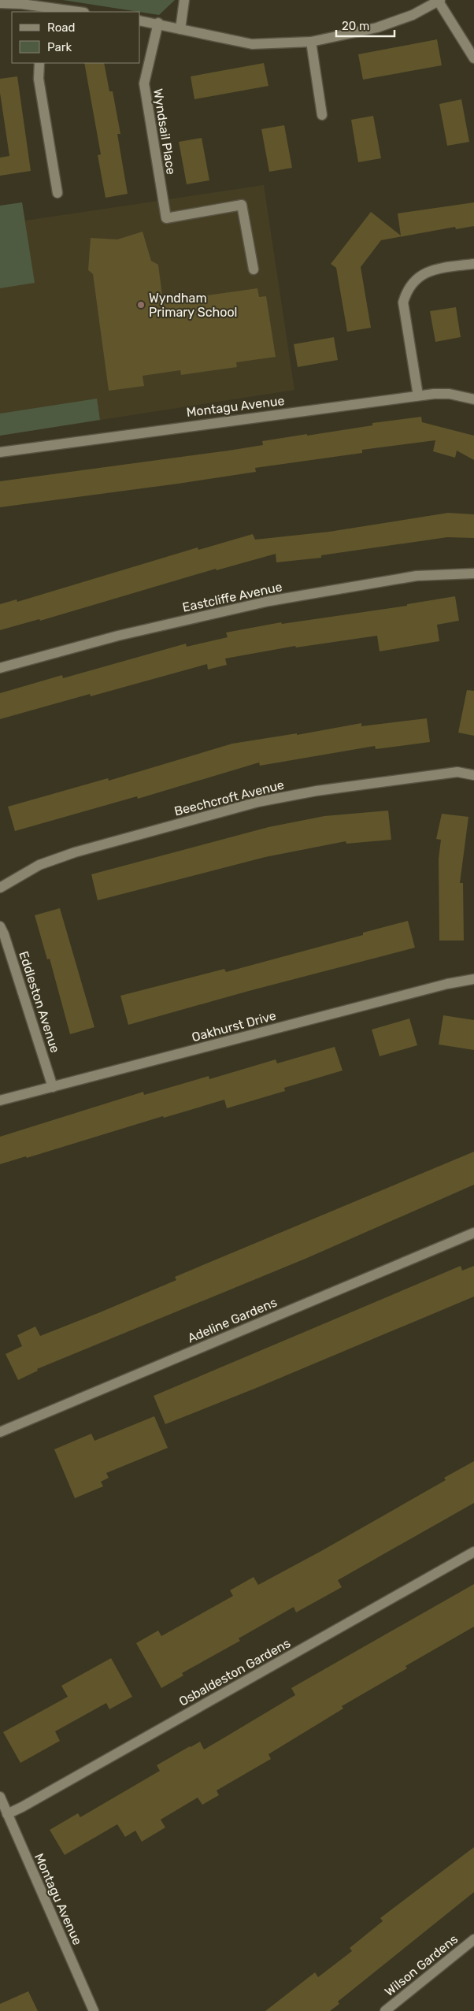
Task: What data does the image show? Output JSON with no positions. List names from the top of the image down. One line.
{"streets":{"street":["Wyndsail Place","Montagu Avenue","Eastcliffe Avenue","Beechcroft Avenue","Eddleston Avenue","Oakhurst Drive","Adeline Gardens","Osbaldeston Gardens","Wilson Gardens"]},"crossings":[["Montagu Avenue","Osbaldeston Gardens"],["Eddleston Avenue","Oakhurst Drive"]],"places":["Wyndham Primary School"],"legend":["Road","Park"],"scale_bar":"20 m"}
